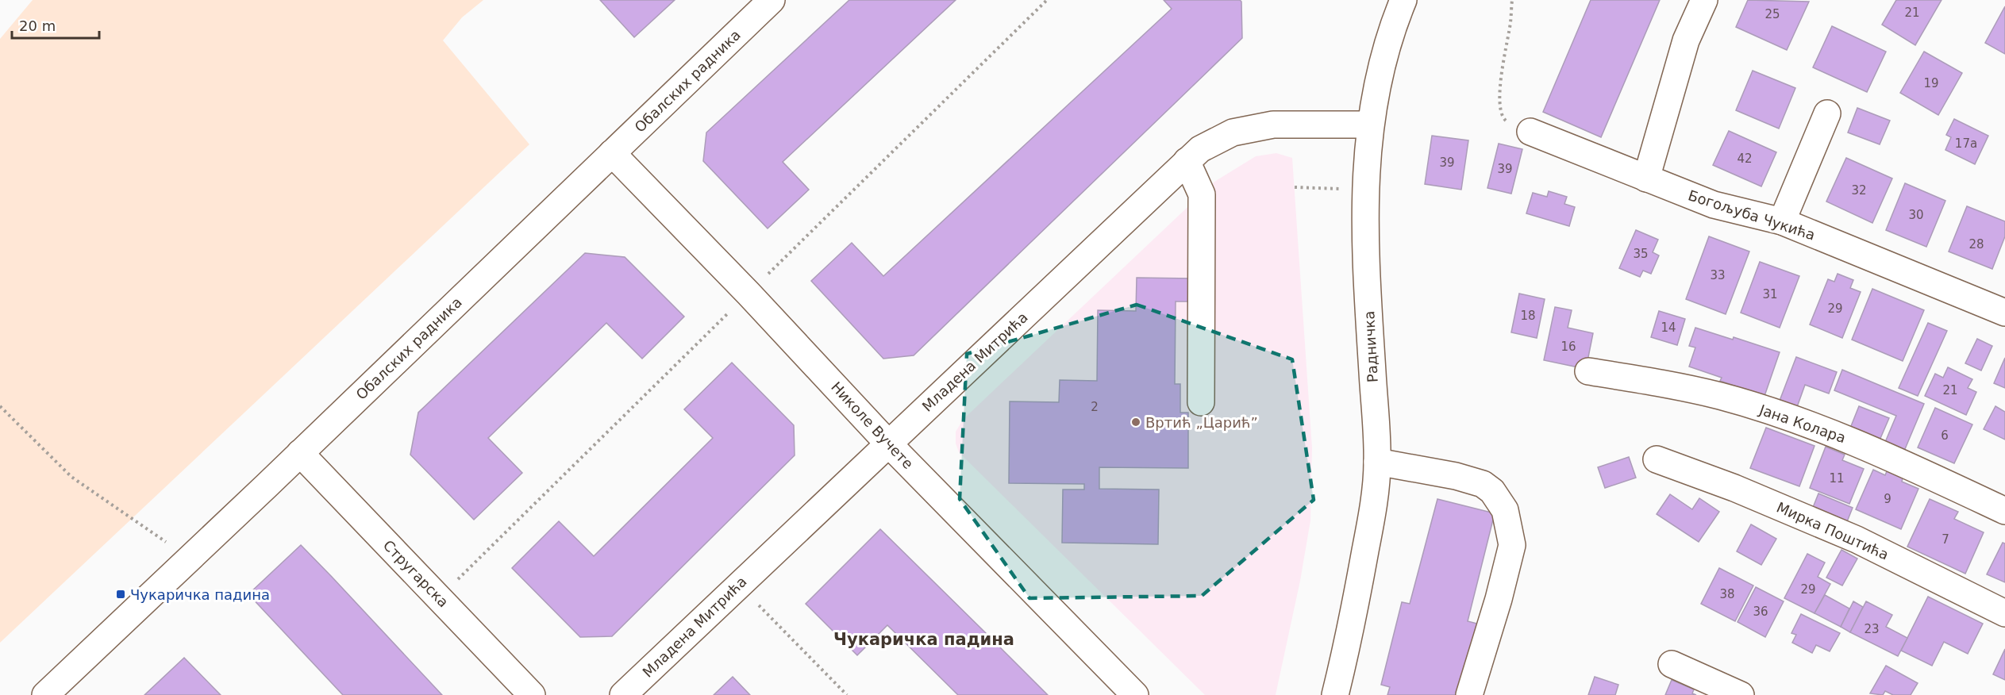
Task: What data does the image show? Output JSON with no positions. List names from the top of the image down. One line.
{"streets":{"street":["Обалских радника","Богољуба Чукића","Радничка","Младена Митрића","Јана Колара","Николе Вучете","Мирка Поштића","Стругарска"]},"crossings":[["Обалских радника","Николе Вучете"],["Обалских радника","Стругарска"],["Радничка","Младена Митрића"],["Младена Митрића","Николе Вучете"]],"districts":["Чукаричка падина"],"places":{"other":["Вртић „Царић”"],"transit":["Чукаричка падина"]},"house_numbers":["21","25","19","17a","42","39","39","32","30","28","35","33","31","29","18","14","16","21","2","6","11","9","7","29","38","36","23"],"scale_bar":"20 m"}
